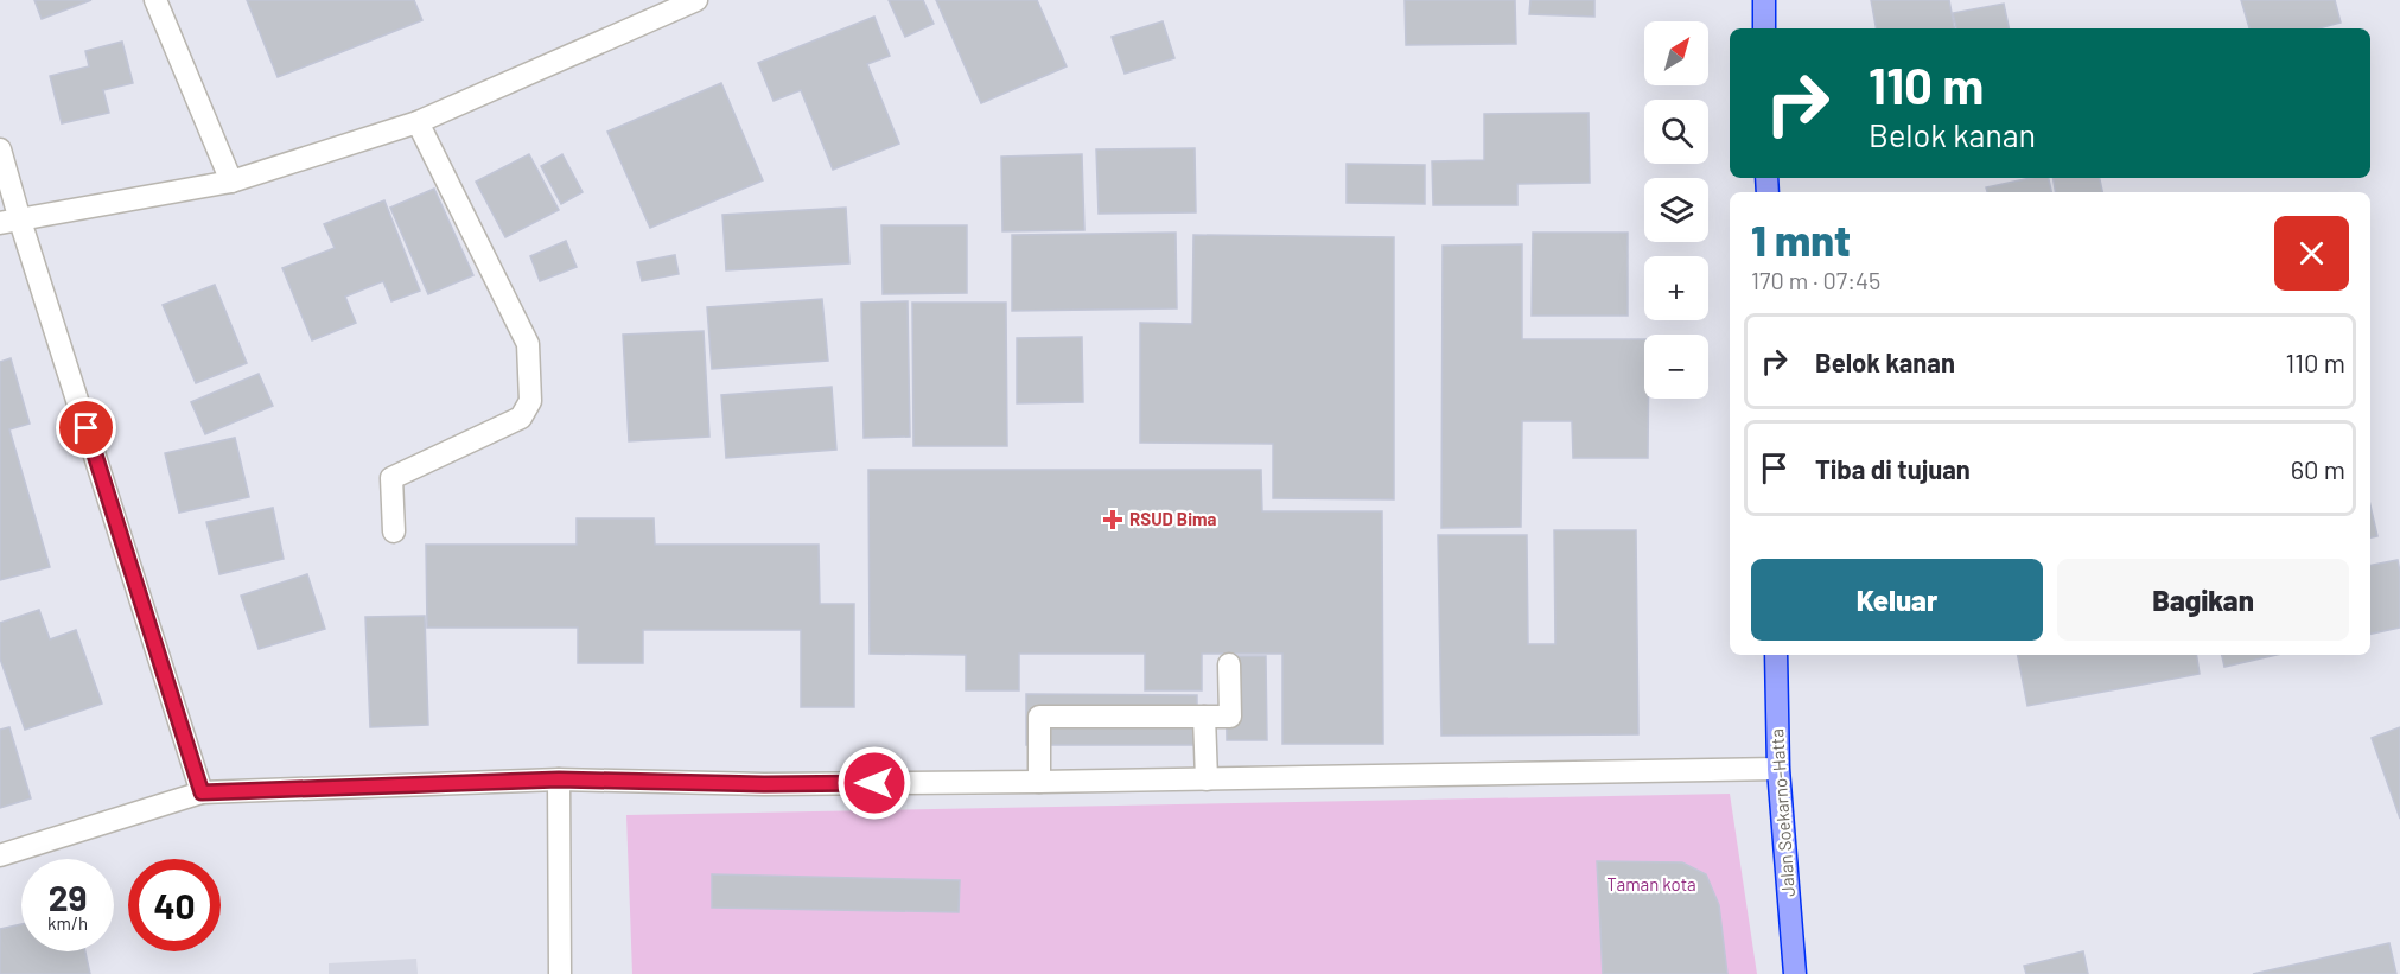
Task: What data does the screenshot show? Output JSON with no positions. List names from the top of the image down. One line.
{"streets":{"highway":["Jalan Soekarno-Hatta"]},"parks":["Taman kota"],"places":{"health":["RSUD Bima"]},"north":"top right","page":{"map_buttons":["+","−"],"turn":["110 m","Belok kanan"],"heading":["1 mnt","170 m · 07:45"],"list":[{"name":"Belok kanan","value":"110 m"},{"name":"Tiba di tujuan","value":"60 m"}],"buttons":["Keluar","Bagikan"],"speed":"29 km/h","limit":"40"}}
